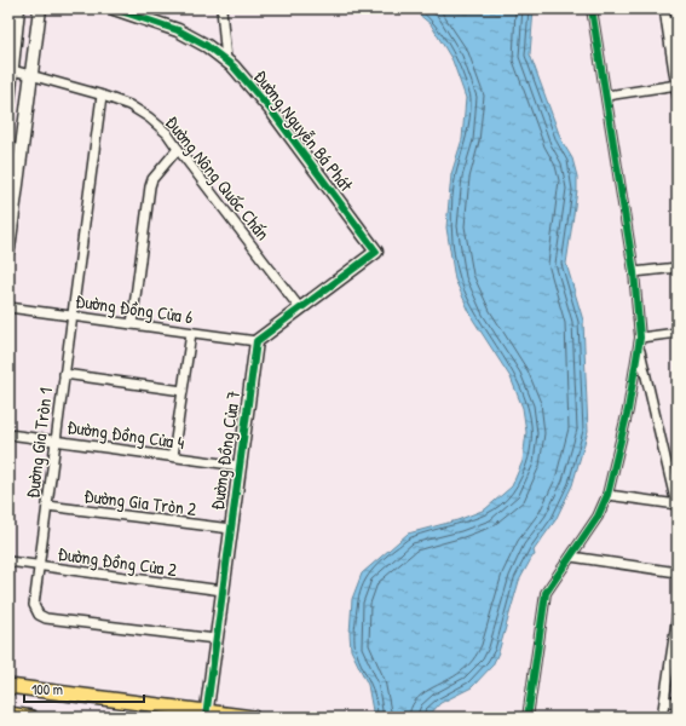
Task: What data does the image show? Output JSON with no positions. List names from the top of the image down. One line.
{"streets":{"street":["Đường Nguyễn Bá Phát","Đường Nông Quốc Chấn","Đường Đồng Cửa 6","Đường Đồng Cửa 4","Đường Gia Tròn 1","Đường Đồng Cửa 7","Đường Gia Tròn 2","Đường Đồng Cửa 2"]},"crossings":[["Đường Nguyễn Bá Phát","Đường Nông Quốc Chấn"],["Đường Nông Quốc Chấn","Đường Gia Tròn 1"],["Đường Đồng Cửa 6","Đường Gia Tròn 1"],["Đường Đồng Cửa 6","Đường Đồng Cửa 7"],["Đường Đồng Cửa 4","Đường Gia Tròn 1"],["Đường Đồng Cửa 4","Đường Đồng Cửa 7"],["Đường Gia Tròn 1","Đường Đồng Cửa 7"],["Đường Gia Tròn 1","Đường Gia Tròn 2"],["Đường Gia Tròn 1","Đường Đồng Cửa 2"],["Đường Đồng Cửa 7","Đường Gia Tròn 2"],["Đường Đồng Cửa 7","Đường Đồng Cửa 2"]],"scale_bar":"100 m"}
